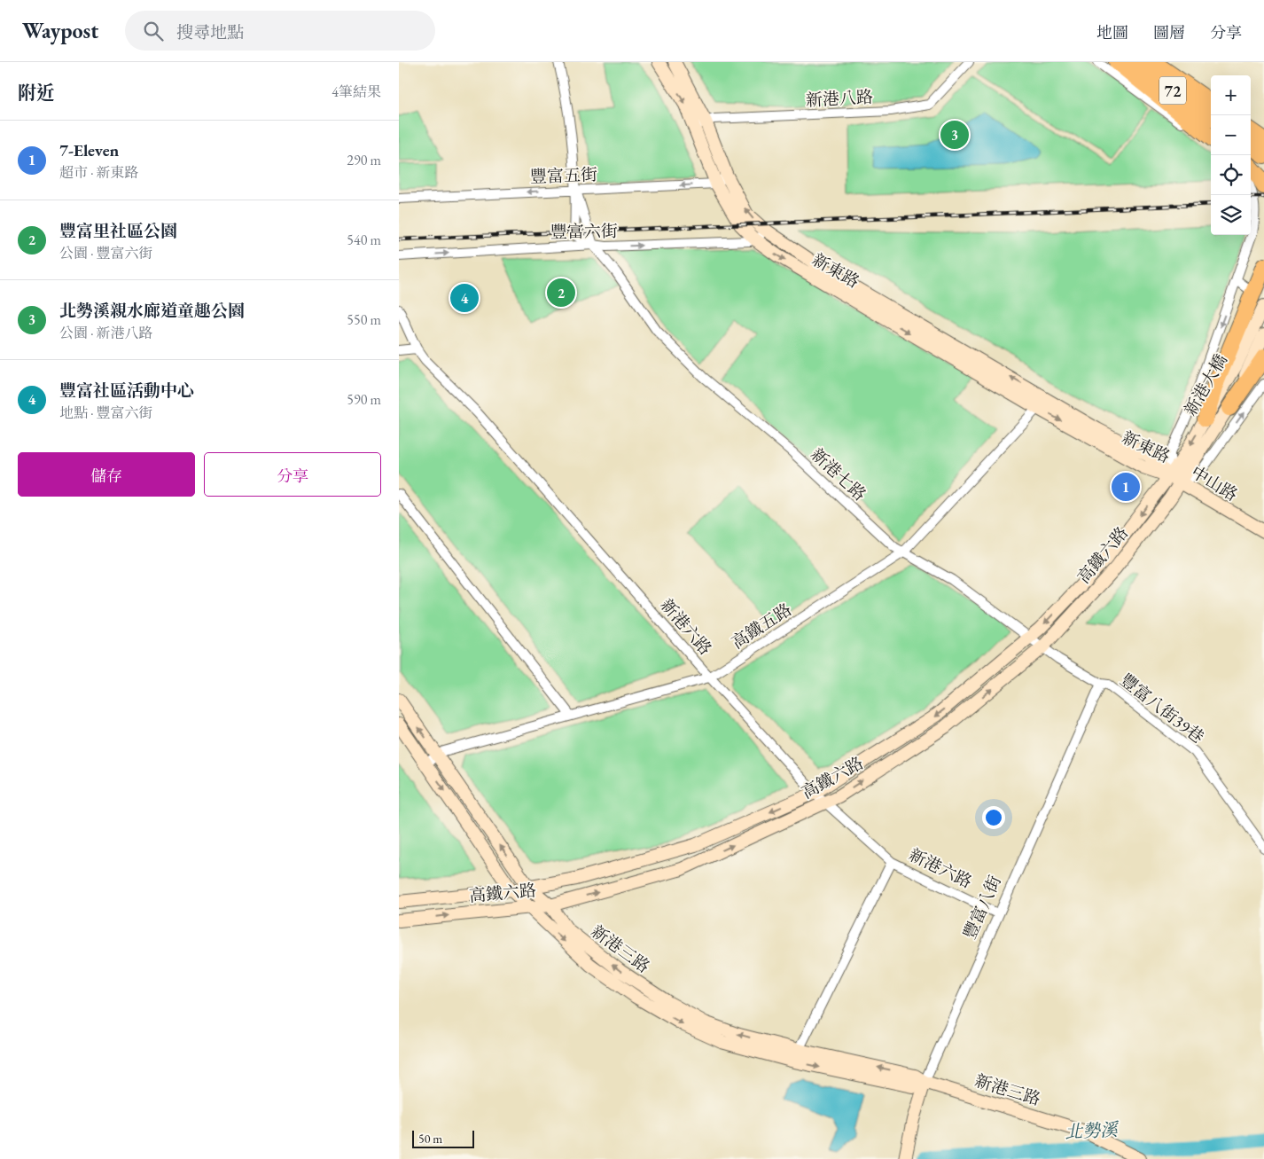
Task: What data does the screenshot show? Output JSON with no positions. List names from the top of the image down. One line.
{"streets":{"highway":["72"],"street":["新港八路","豐富五街","豐富六街","新東路","新港大橋","新港七路","中山路","高鐵六路","高鐵五路","新港六路","豐富八街39巷","豐富八街","新港三路"]},"crossings":[["新港八路","新東路"],["豐富五街","新東路"],["豐富五街","新港七路"],["豐富六街","新東路"],["豐富六街","新港七路"],["新東路","新港大橋"],["新東路","中山路"],["新東路","高鐵六路"],["新東路","高鐵五路"],["新港大橋","中山路"],["新港大橋","高鐵六路"],["新港七路","高鐵六路"],["新港七路","高鐵五路"],["新港七路","豐富八街39巷"],["新港七路","豐富八街"],["中山路","高鐵六路"],["高鐵六路","新港六路"],["高鐵六路","新港三路"],["高鐵五路","新港六路"],["高鐵五路","新港三路"],["新港六路","豐富八街"],["豐富八街39巷","豐富八街"],["豐富八街","新港三路"]],"one_way":["豐富五街","豐富六街"],"water":["北勢溪"],"scale_bar":"50 m","page":{"header":"Waypost","search":"搜尋地點","nav":["地圖","圖層","分享"],"heading":["附近","4筆結果"],"map_buttons":["+","−"],"pins":["3","2","4","1"],"list":[{"mark":"1","name":"7-Eleven","note":"超市 · 新東路","value":"290 m"},{"mark":"2","name":"豐富里社區公園","note":"公園 · 豐富六街","value":"540 m"},{"mark":"3","name":"北勢溪親水廊道童趣公園","note":"公園 · 新港八路","value":"550 m"},{"mark":"4","name":"豐富社區活動中心","note":"地點 · 豐富六街","value":"590 m"}],"buttons":["儲存","分享"],"scale":"50 m"}}
